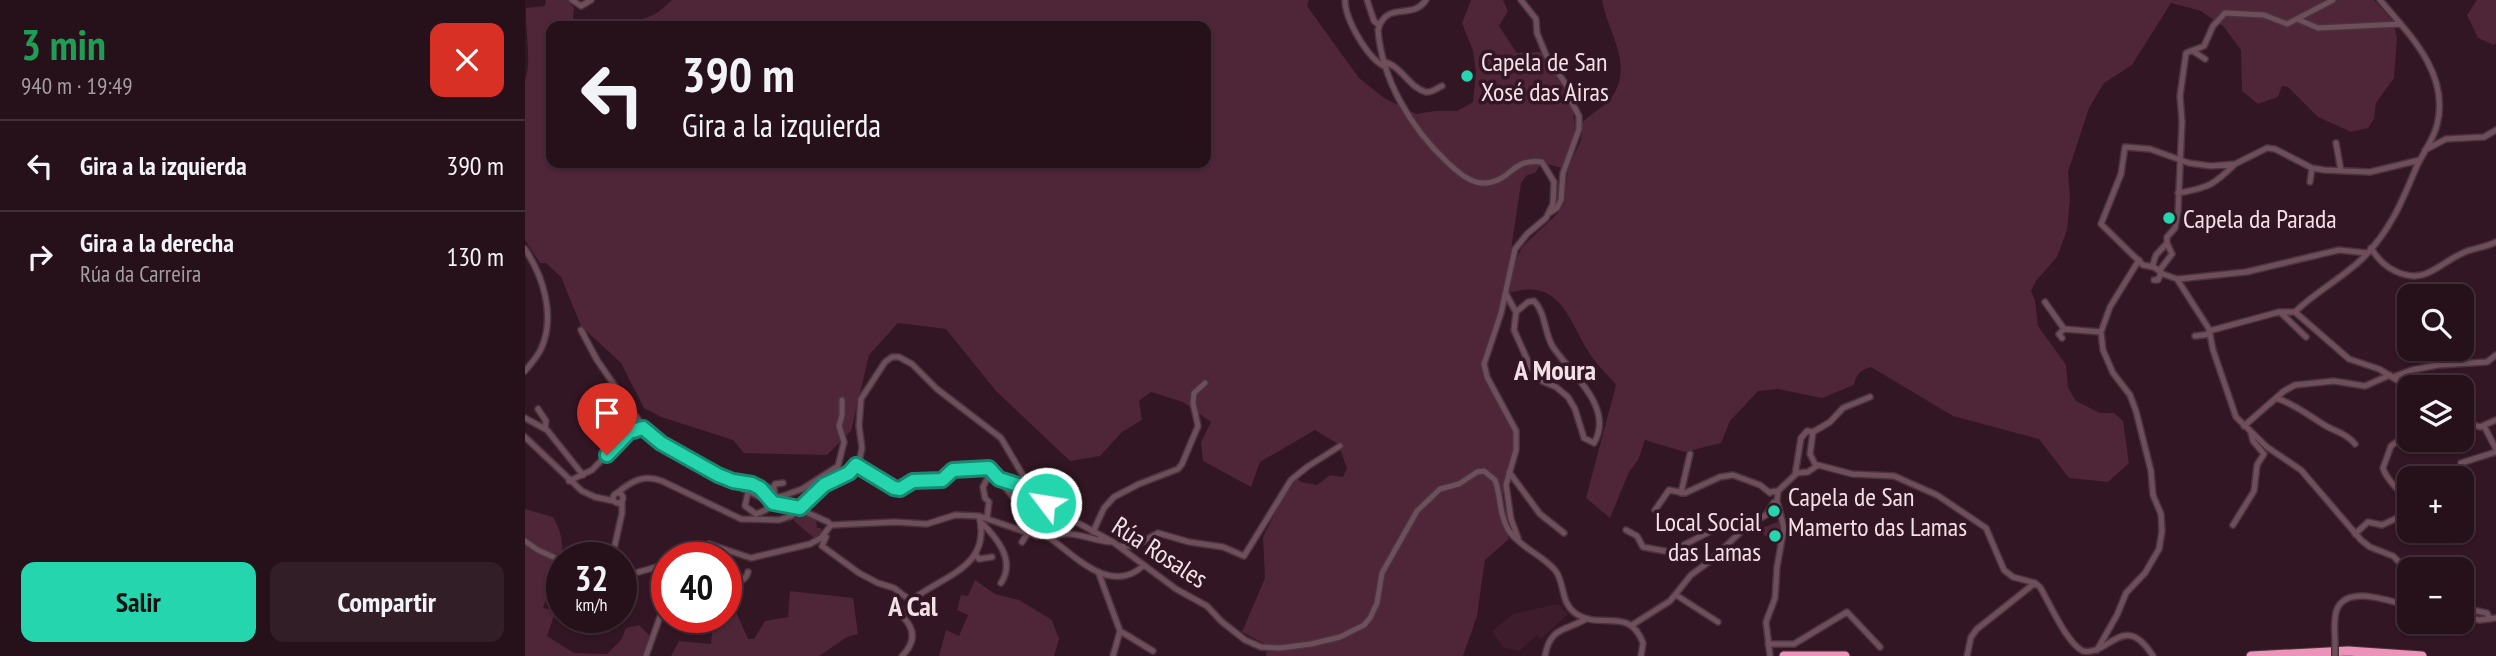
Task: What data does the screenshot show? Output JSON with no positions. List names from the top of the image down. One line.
{"streets":{"street":["Rúa Rosales"]},"districts":["A Moura","A Cal"],"places":["Capela de San Xosé das Airas","Capela da Parada","Capela de San Mamerto das Lamas","Local Social das Lamas"],"page":{"heading":["3 min","940 m · 19:49"],"turn":["390 m","Gira a la izquierda"],"list":[{"name":"Gira a la izquierda","value":"390 m"},{"name":"Gira a la derecha","note":"Rúa da Carreira","value":"130 m"}],"map_buttons":["+","−"],"speed":"32 km/h","limit":"40","buttons":["Salir","Compartir"]}}
